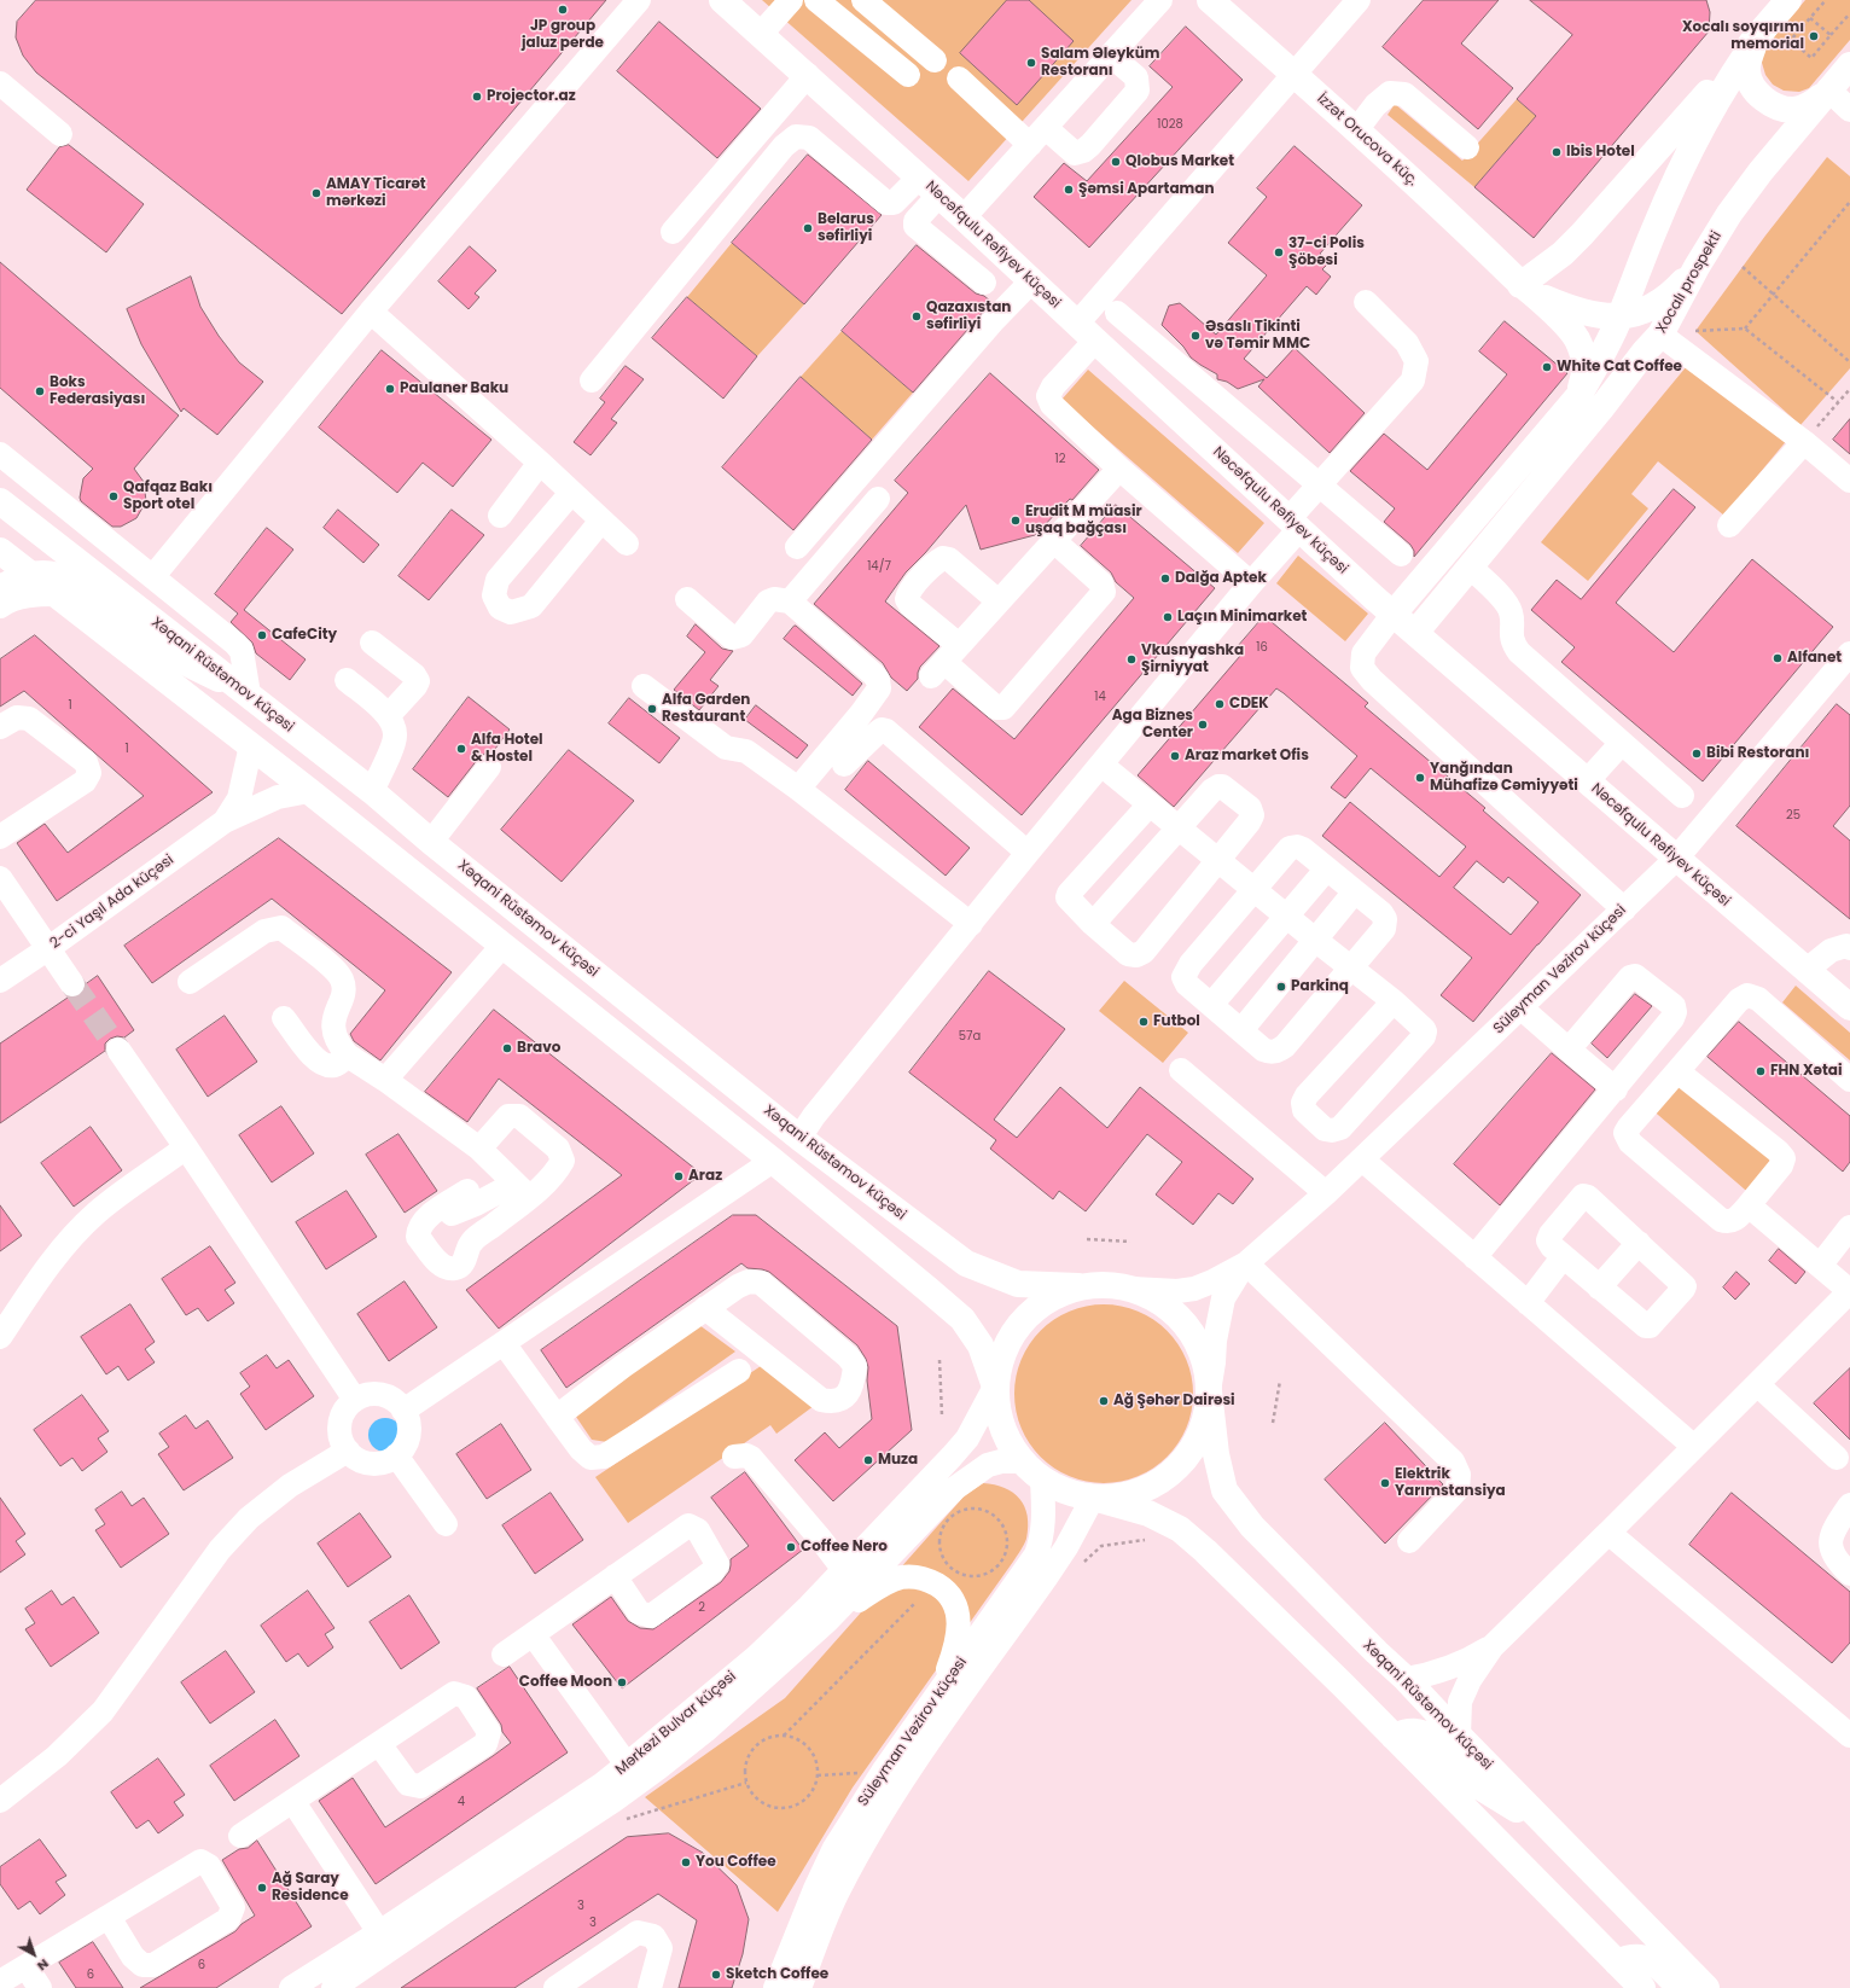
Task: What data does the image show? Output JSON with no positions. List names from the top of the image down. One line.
{"streets":{"main road":["İzzət Orucova küç.","Nəcəfqulu Rəfiyev küçəsi","Xocalı prospekti","Xəqani Rüstəmov küçəsi"],"street":["2-ci Yaşıl Ada küçəsi","Süleyman Vəzirov küçəsi","Mərkəzi Bulvar küçəsi"]},"crossings":[["Nəcəfqulu Rəfiyev küçəsi","Xocalı prospekti"],["Nəcəfqulu Rəfiyev küçəsi","Süleyman Vəzirov küçəsi"]],"places":["JP group jaluz perde","Xocalı soyqırımı memorial","Salam Əleyküm Restoranı","Projector.az","Ibis Hotel","Qlobus Market","Şəmsi Apartaman","AMAY Ticarət mərkəzi","Belarus səfirliyi","37-ci Polis Şöbəsi","Qazaxıstan səfirliyi","Əsaslı Tikinti və Təmir MMC","White Cat Coffee","Paulaner Baku","Boks Federasiyası","Qafqaz Bakı Sport otel","Erudit M müasir uşaq bağçası","Dalğa Aptek","Laçın Minimarket","CafeCity","Alfanet","Vkusnyashka Şirniyyat","CDEK","Alfa Garden Restaurant","Aga Biznes Center","Alfa Hotel & Hostel","‌Bibi Restoranı","Araz market Ofis","Yanğından Mühafizə Cəmiyyəti","Parkinq","Futbol","Bravo","FHN Xətai","Araz","Ağ Şəhər Dairəsi","Muza","Elektrik Yarımstansiya","Coffee Nero","Coffee Moon","You Coffee","Ağ Saray Residence","Sketch Coffee"],"house_numbers":["1028","12","14/7","16","14","1","1","25","57a","2","4","3","3","6","6"],"north":"bottom right"}
